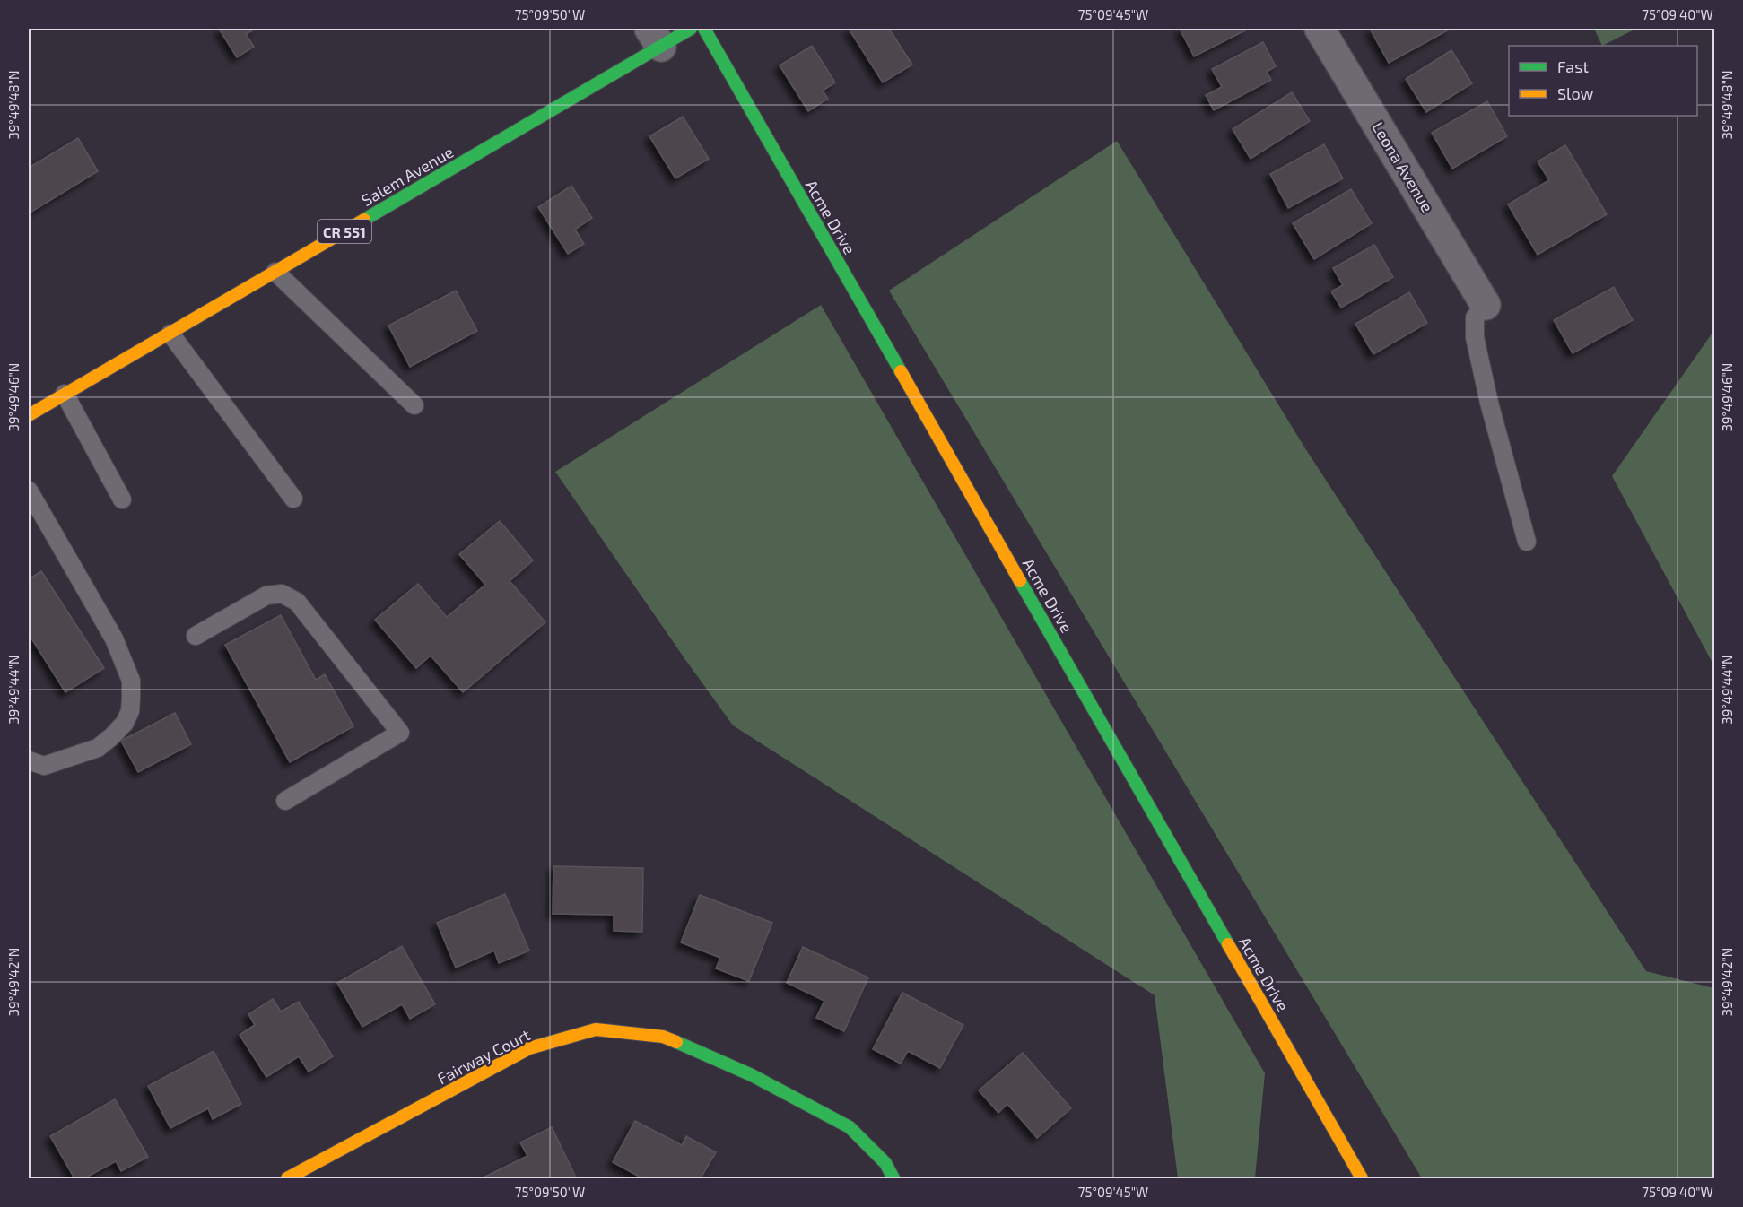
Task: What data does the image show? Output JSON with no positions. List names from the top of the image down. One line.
{"streets":{"street":["Leona Avenue","Salem Avenue","Acme Drive","CR 551","Fairway Court"]},"legend":["Fast","Slow"],"coordinates":["75°09'50\"W","75°09'45\"W","75°09'40\"W","39°49'48\"N","39°49'46\"N","39°49'44\"N","39°49'42\"N"]}
